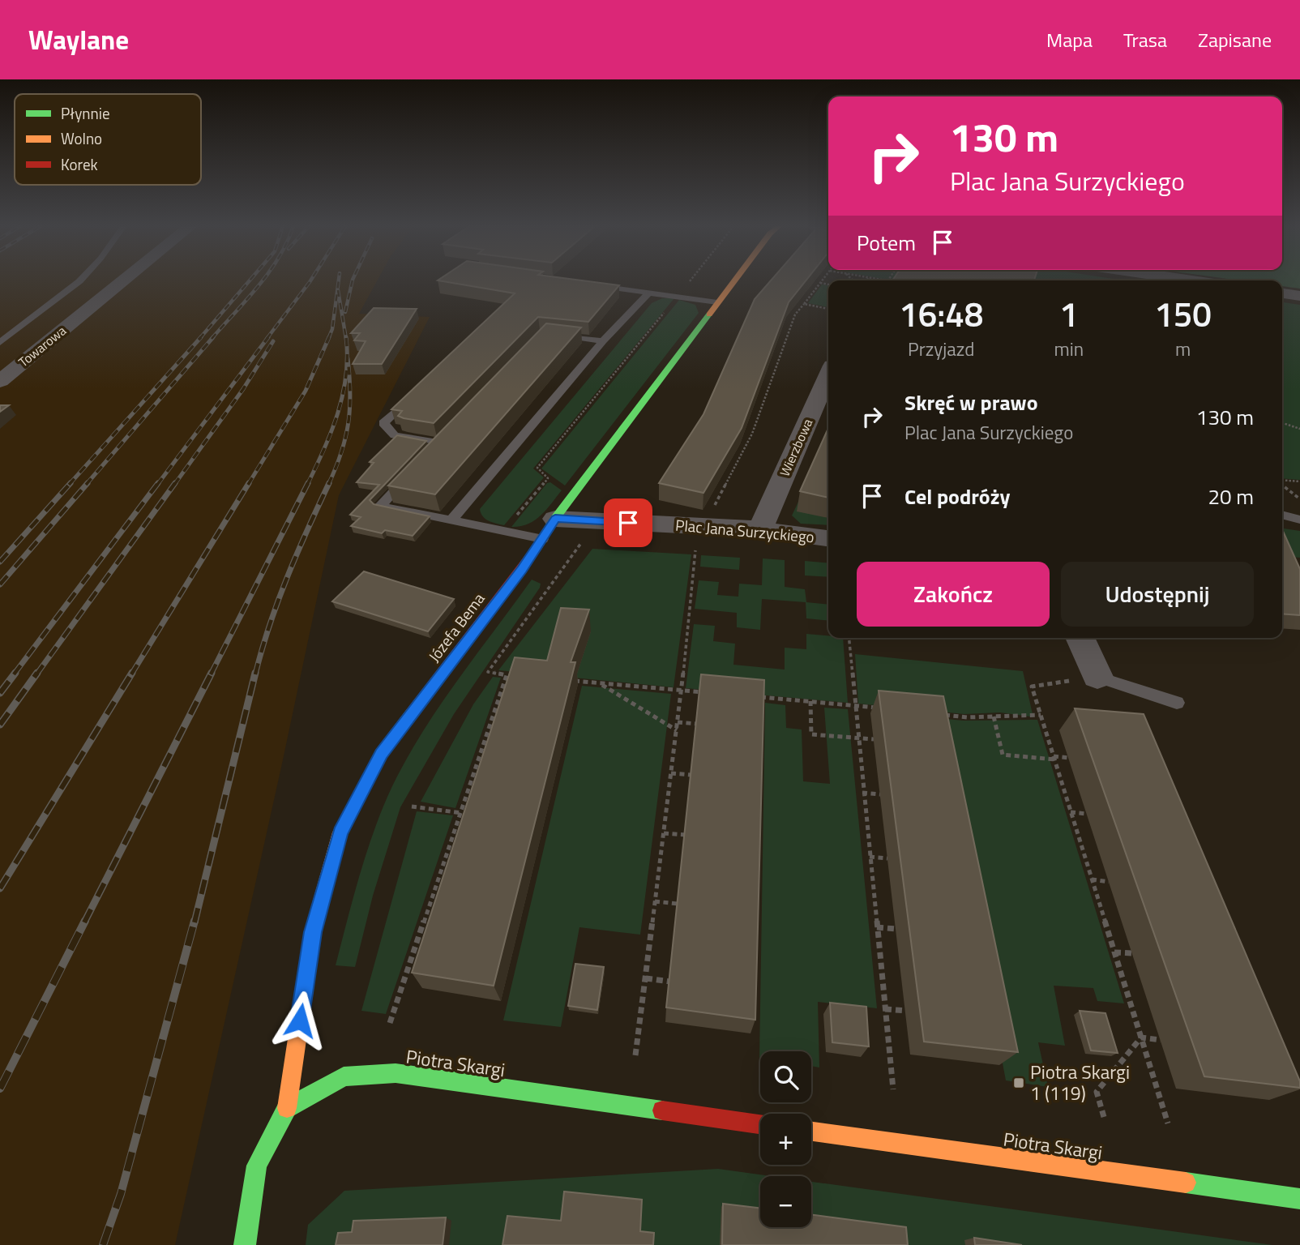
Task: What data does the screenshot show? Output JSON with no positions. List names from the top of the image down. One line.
{"streets":{"street":["Towarowa","Wierzbowa","Plac Jana Surzyckiego","Józefa Bema","Piotra Skargi"]},"crossings":[["Wierzbowa","Plac Jana Surzyckiego"],["Plac Jana Surzyckiego","Józefa Bema"],["Józefa Bema","Piotra Skargi"]],"places":{"transit":["Piotra Skargi 1 (119)"]},"legend":["Płynnie","Wolno","Korek"],"page":{"header":"Waylane","nav":["Mapa","Trasa","Zapisane"],"turn":["130 m","Plac Jana Surzyckiego"],"then":"Potem","eta":["16:48","Przyjazd","1","min","150","m"],"list":[{"name":"Skręć w prawo","note":"Plac Jana Surzyckiego","value":"130 m"},{"name":"Cel podróży","value":"20 m"}],"buttons":["Zakończ","Udostępnij"],"map_buttons":["+","−"]}}
